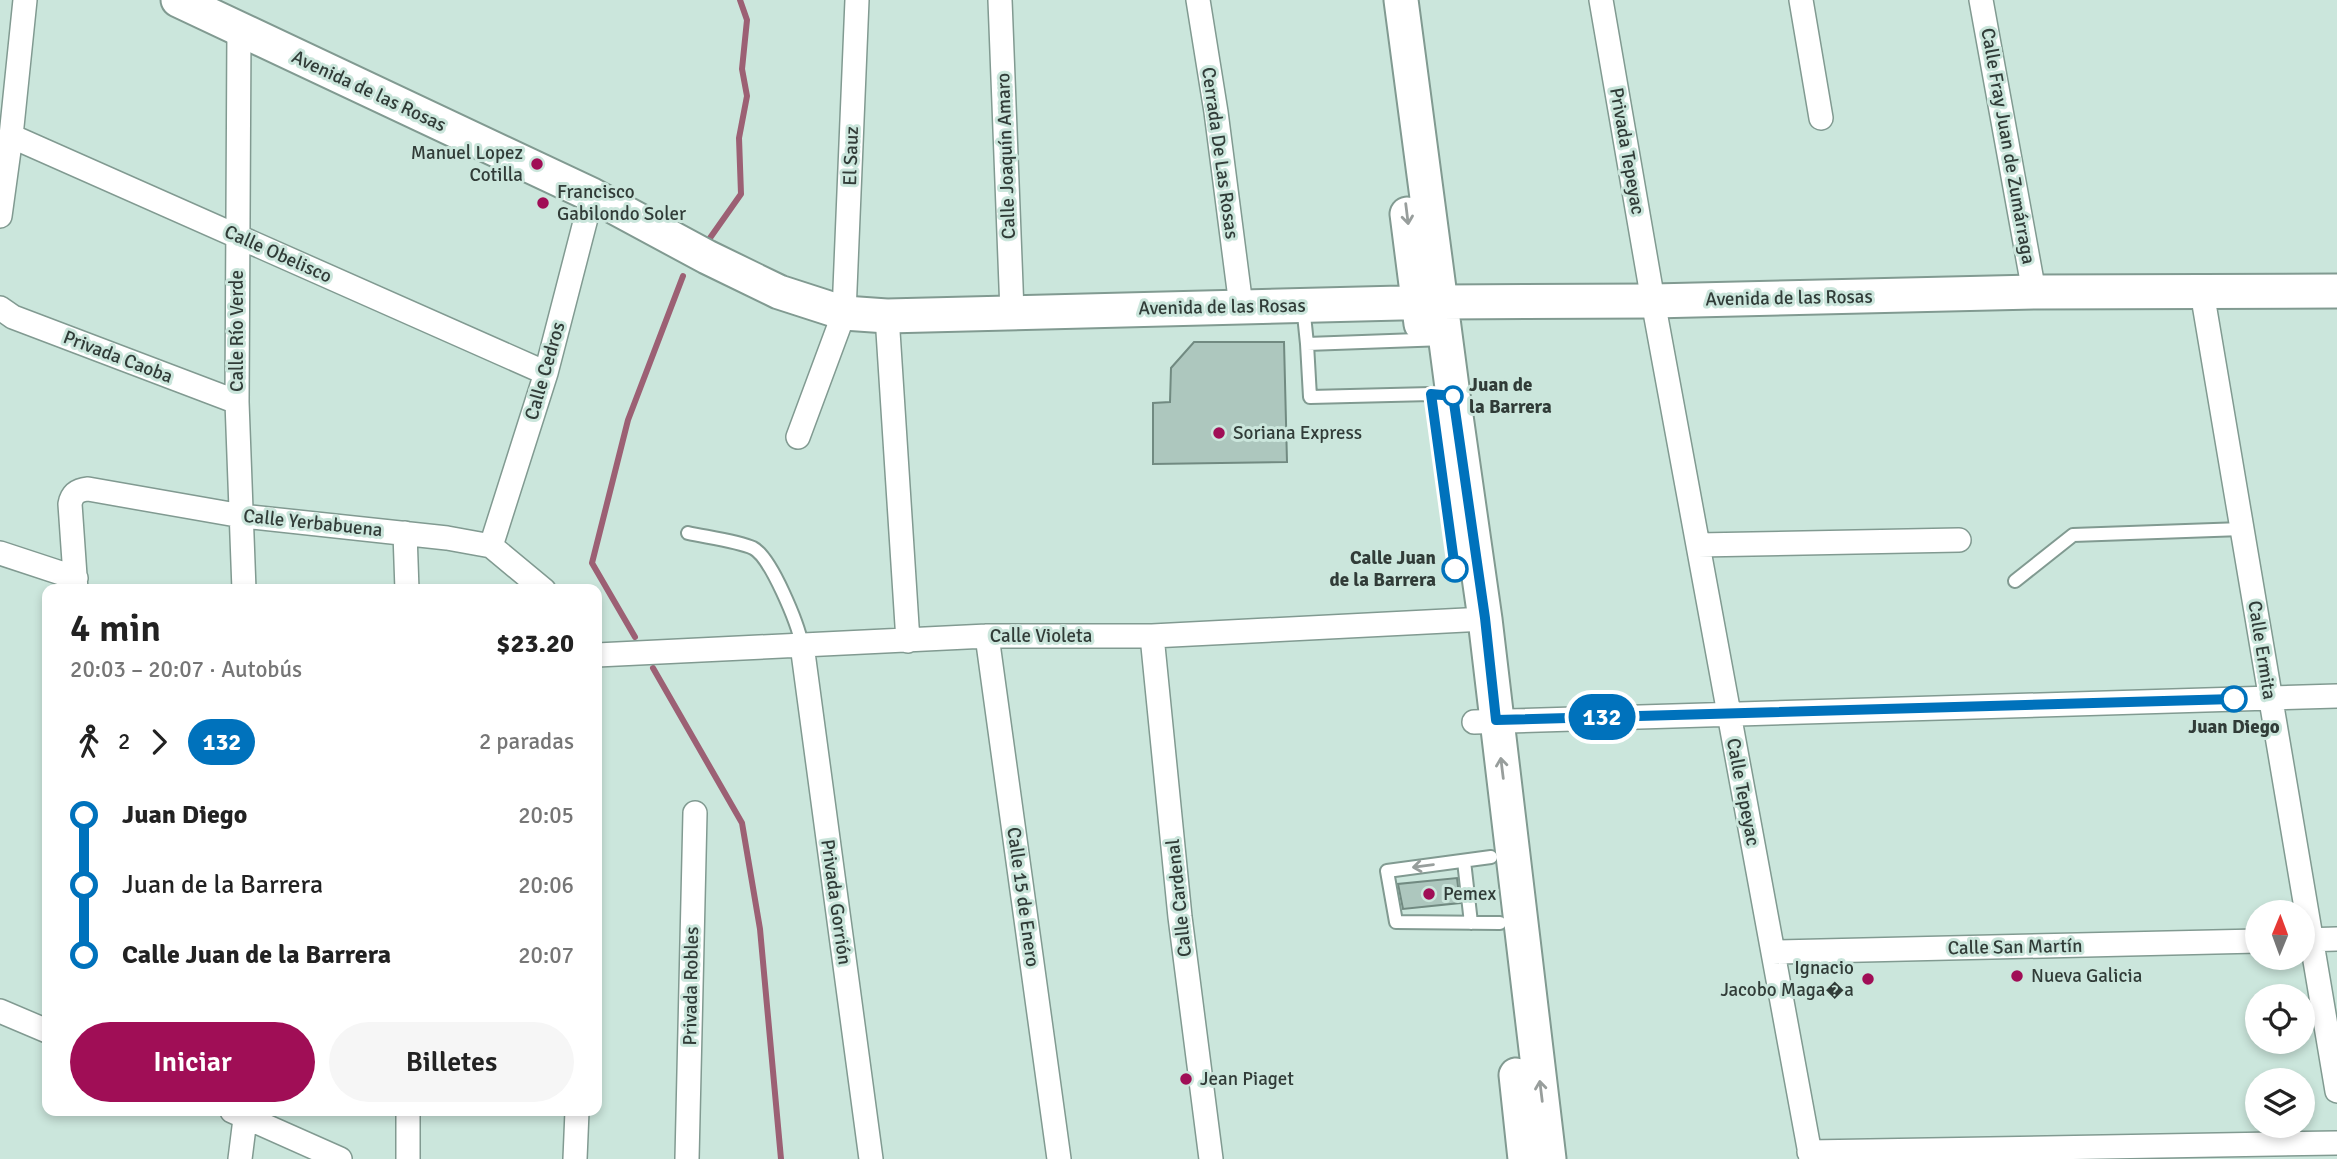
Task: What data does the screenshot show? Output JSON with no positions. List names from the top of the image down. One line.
{"streets":{"street":["Avenida de las Rosas","Calle Fray Juan de Zumárraga","Privada Tepeyac","Cerrada De Las Rosas","El Sauz","Calle Joaquín Amaro","Calle Obelisco","Calle Río Verde","Privada Caoba","Calle Cedros","Calle Yerbabuena","Calle Violeta","Calle Ermita","Calle Tepeyac","Calle 15 de Enero","Calle Cardenal","Privada Gorrión","Calle San Martín","Privada Robles"]},"crossings":[["Avenida de las Rosas","Calle Fray Juan de Zumárraga"],["Avenida de las Rosas","Privada Tepeyac"],["Avenida de las Rosas","Cerrada De Las Rosas"],["Avenida de las Rosas","El Sauz"],["Avenida de las Rosas","Calle Joaquín Amaro"],["Avenida de las Rosas","Calle Río Verde"],["Avenida de las Rosas","Calle Cedros"],["Avenida de las Rosas","Calle Ermita"],["Avenida de las Rosas","Calle Tepeyac"],["Privada Tepeyac","Calle Tepeyac"],["Calle Obelisco","Calle Río Verde"],["Calle Obelisco","Calle Cedros"],["Calle Río Verde","Privada Caoba"],["Calle Río Verde","Calle Yerbabuena"],["Calle Cedros","Calle Yerbabuena"],["Calle Violeta","Calle 15 de Enero"],["Calle Violeta","Calle Cardenal"],["Calle Violeta","Privada Gorrión"],["Calle Tepeyac","Calle San Martín"]],"places":["Manuel Lopez Cotilla","Francisco Gabilondo Soler","Juan de la Barrera","Soriana Express","Calle Juan de la Barrera","Juan Diego","Pemex","Nueva Galicia","Ignacio Jacobo Maga�a","Jean Piaget"],"lines":["bus line 132"],"north":"top","page":{"on_map":"132","heading":["4 min","20:03 – 20:07 · Autobús","$23.20"],"legs":["2","132","2 paradas"],"list":[{"name":"Juan Diego","value":"20:05"},{"name":"Juan de la Barrera","value":"20:06"},{"name":"Calle Juan de la Barrera","value":"20:07"}],"buttons":["Iniciar","Billetes"]}}
